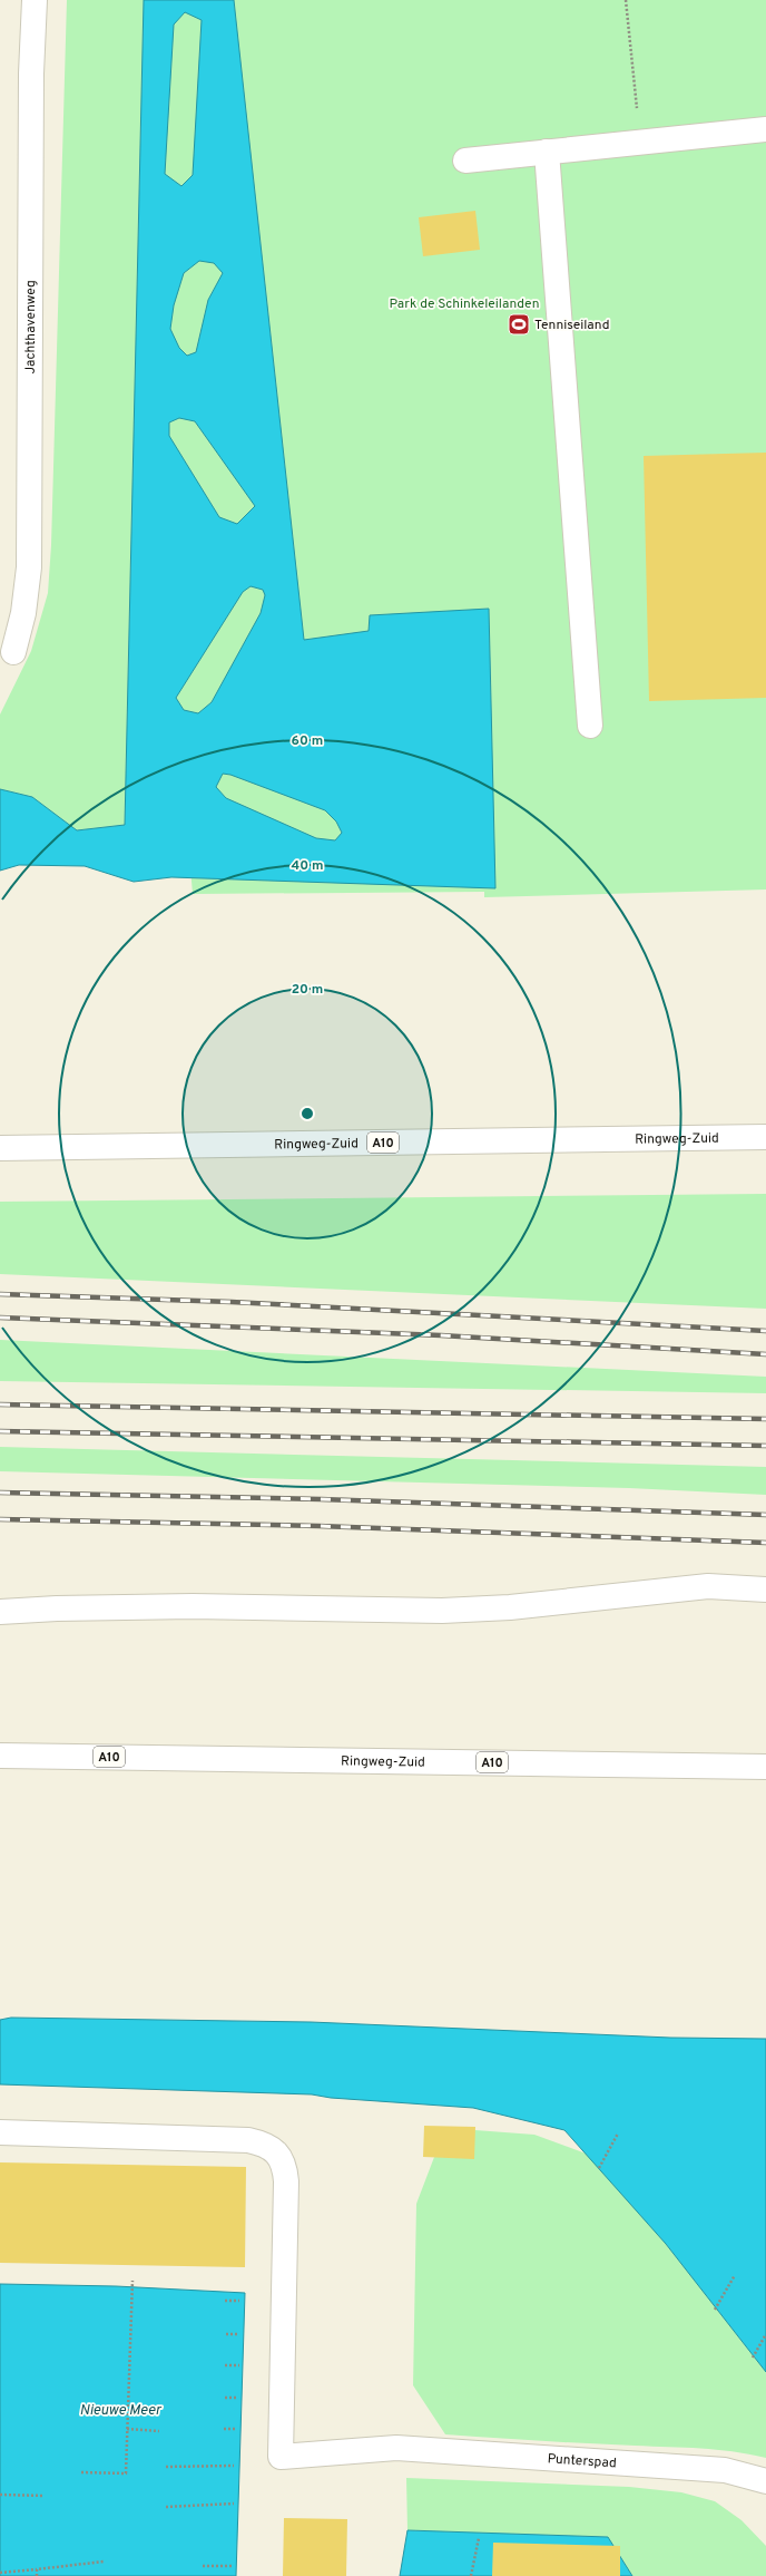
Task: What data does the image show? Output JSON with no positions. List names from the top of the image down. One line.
{"streets":{"main road":["Jachthavenweg","Ringweg-Zuid","A10","Punterspad"]},"water":["Nieuwe Meer"],"parks":["Park de Schinkeleilanden"],"places":{"sports":["Tenniseiland"]},"rings":["60 m","40 m","20 m"]}
